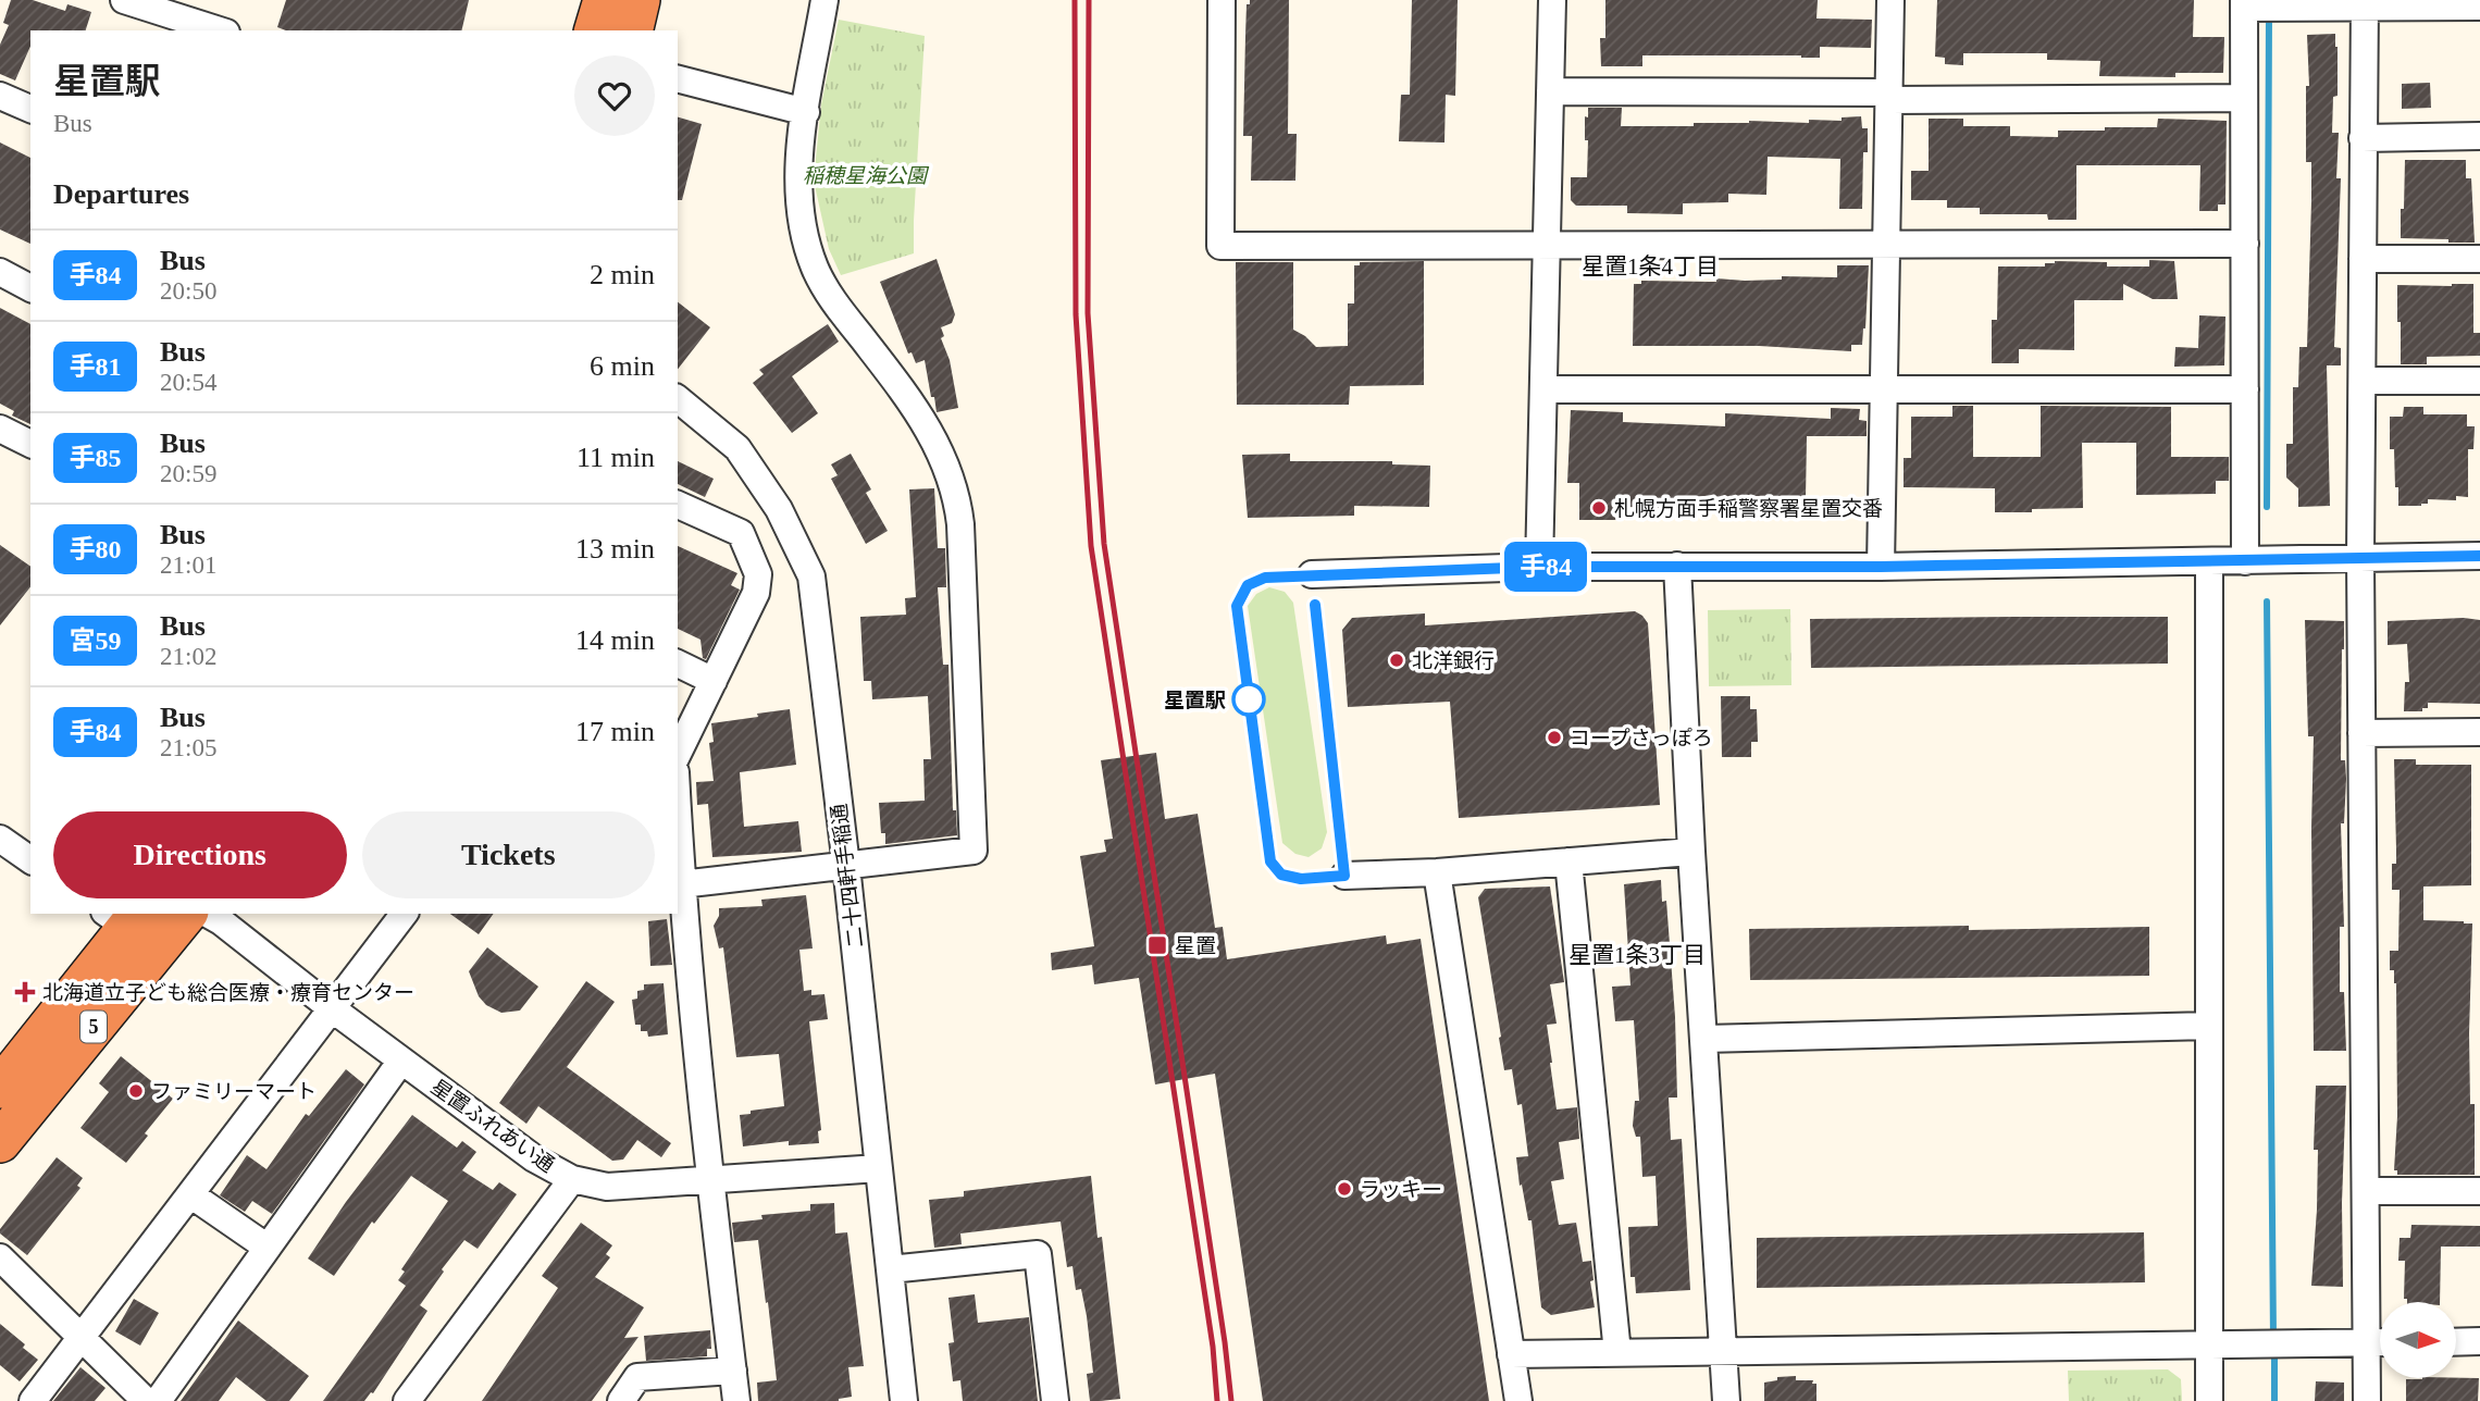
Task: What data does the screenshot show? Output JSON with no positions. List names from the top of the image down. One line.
{"streets":{"highway":["5"],"street":["二十四軒手稲通","星置ふれあい通"]},"crossings":[["二十四軒手稲通","星置ふれあい通"]],"districts":["星置1条4丁目","星置1条3丁目"],"parks":["稲穂星海公園"],"places":{"other":["札幌方面手稲警察署星置交番","北洋銀行","星置駅","コープさっぽろ","ファミリーマート","ラッキー"],"transit":["星置"],"health":["北海道立子ども総合医療・療育センター"]},"lines":["bus line 手84"],"north":"right","page":{"on_map":"手84","heading":[["星置駅","Bus"],"Departures"],"list":[{"mark":"手84","name":"Bus","note":"20:50","value":"2 min"},{"mark":"手81","name":"Bus","note":"20:54","value":"6 min"},{"mark":"手85","name":"Bus","note":"20:59","value":"11 min"},{"mark":"手80","name":"Bus","note":"21:01","value":"13 min"},{"mark":"宮59","name":"Bus","note":"21:02","value":"14 min"},{"mark":"手84","name":"Bus","note":"21:05","value":"17 min"}],"buttons":["Directions","Tickets"]}}
